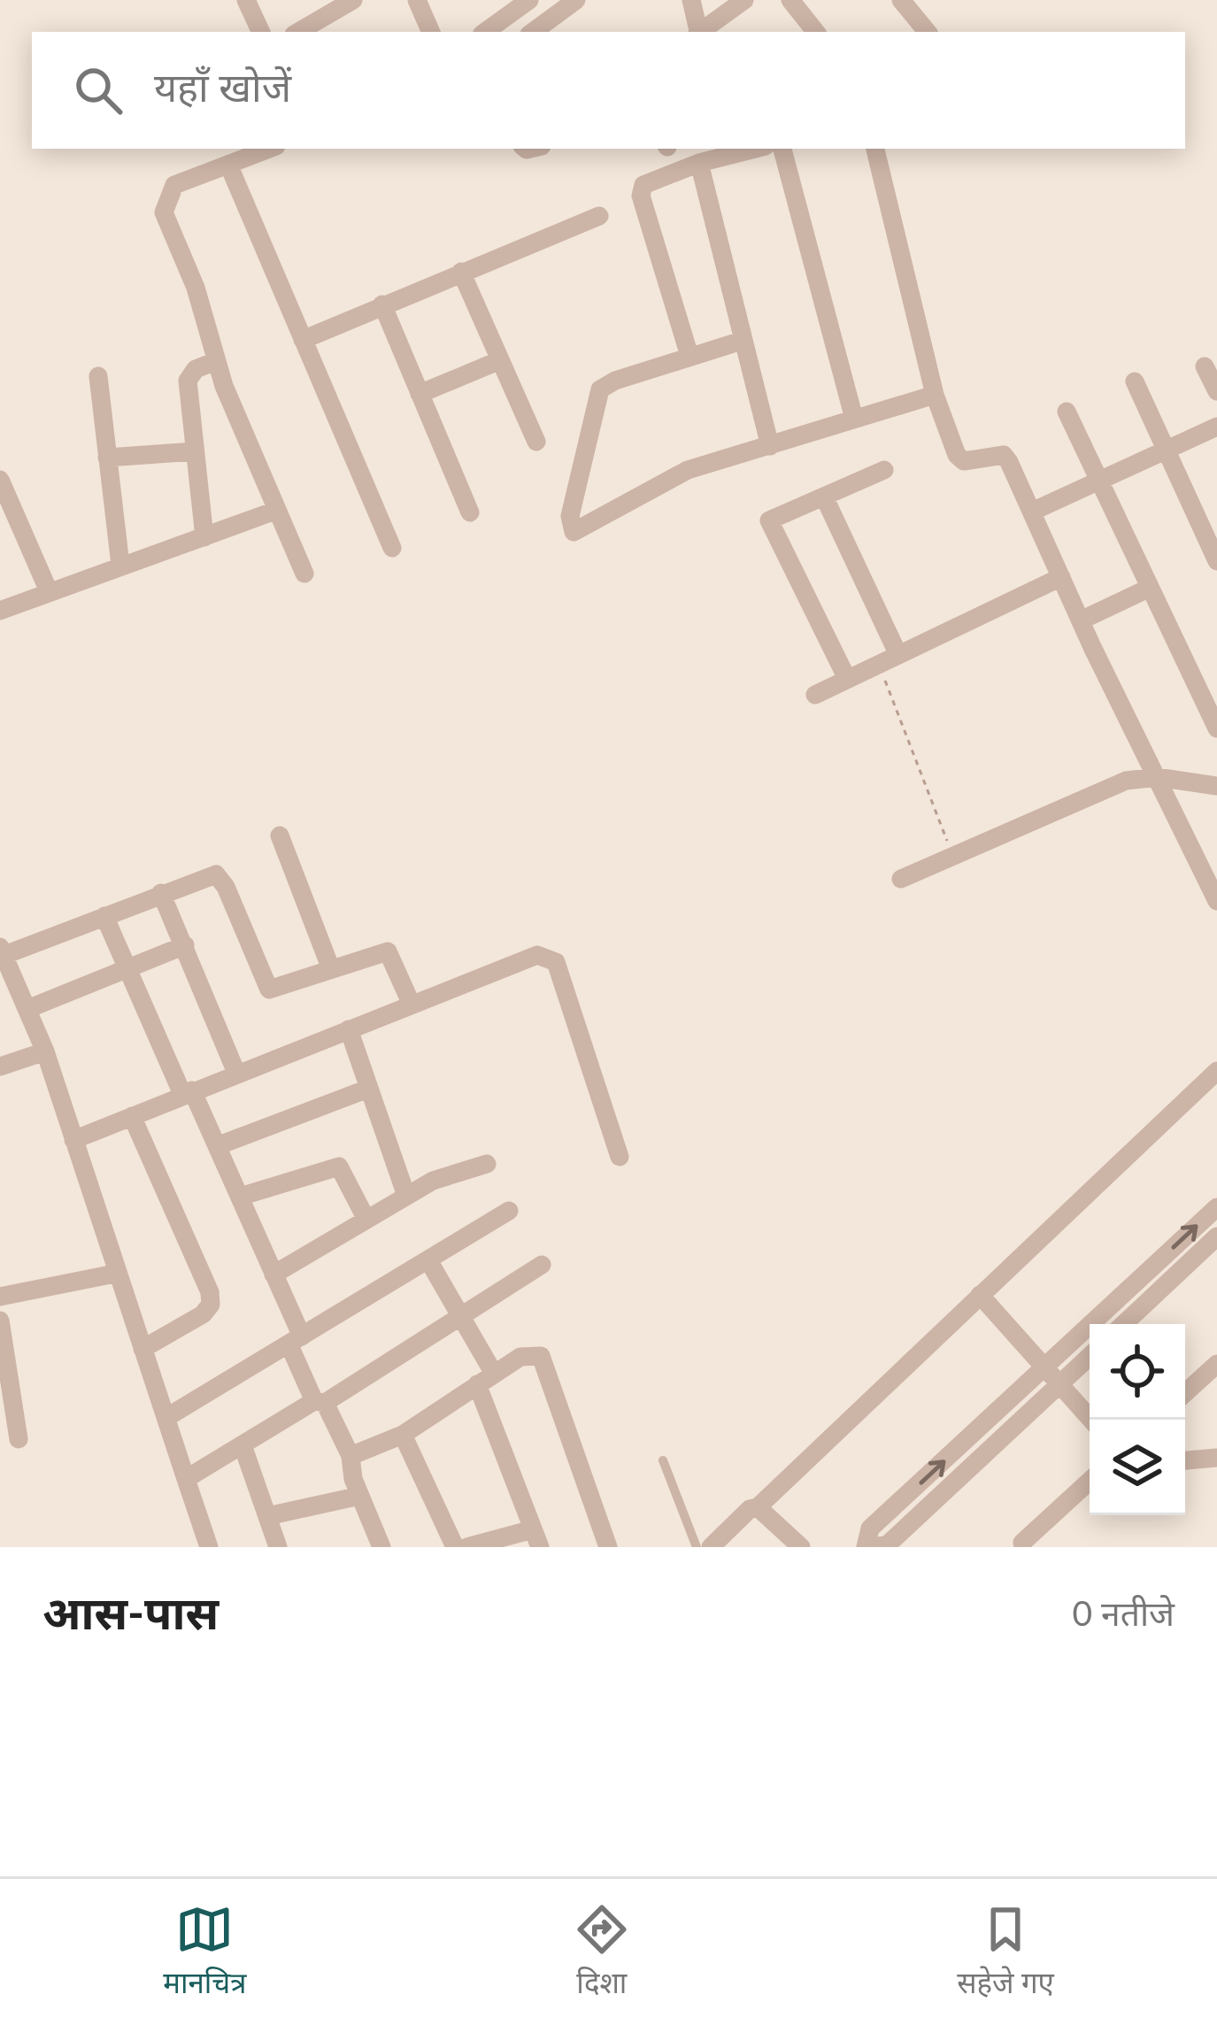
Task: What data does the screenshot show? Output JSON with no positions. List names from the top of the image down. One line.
{"page":{"search":"यहाँ खोजें","heading":["आस-पास","0 नतीजे"],"nav":["मानचित्र","दिशा","सहेजे गए"]}}
